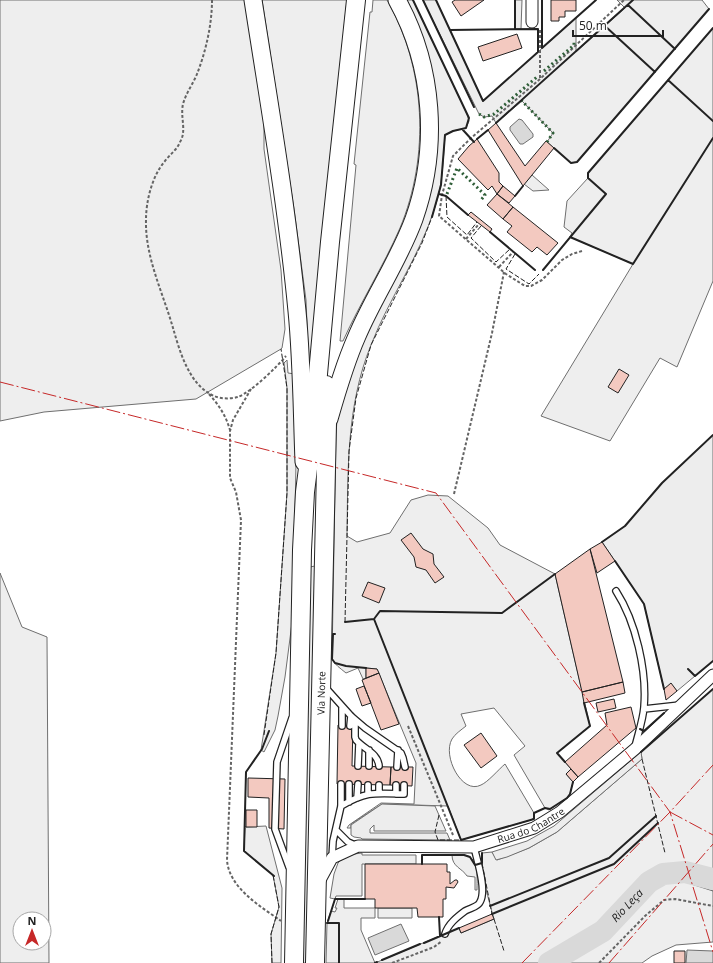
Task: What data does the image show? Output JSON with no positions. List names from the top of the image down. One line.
{"streets":{"highway":["Via Norte"],"street":["Rua do Chantre"]},"water":["Rio Leça"],"scale_bar":"50 m","north":"top"}
